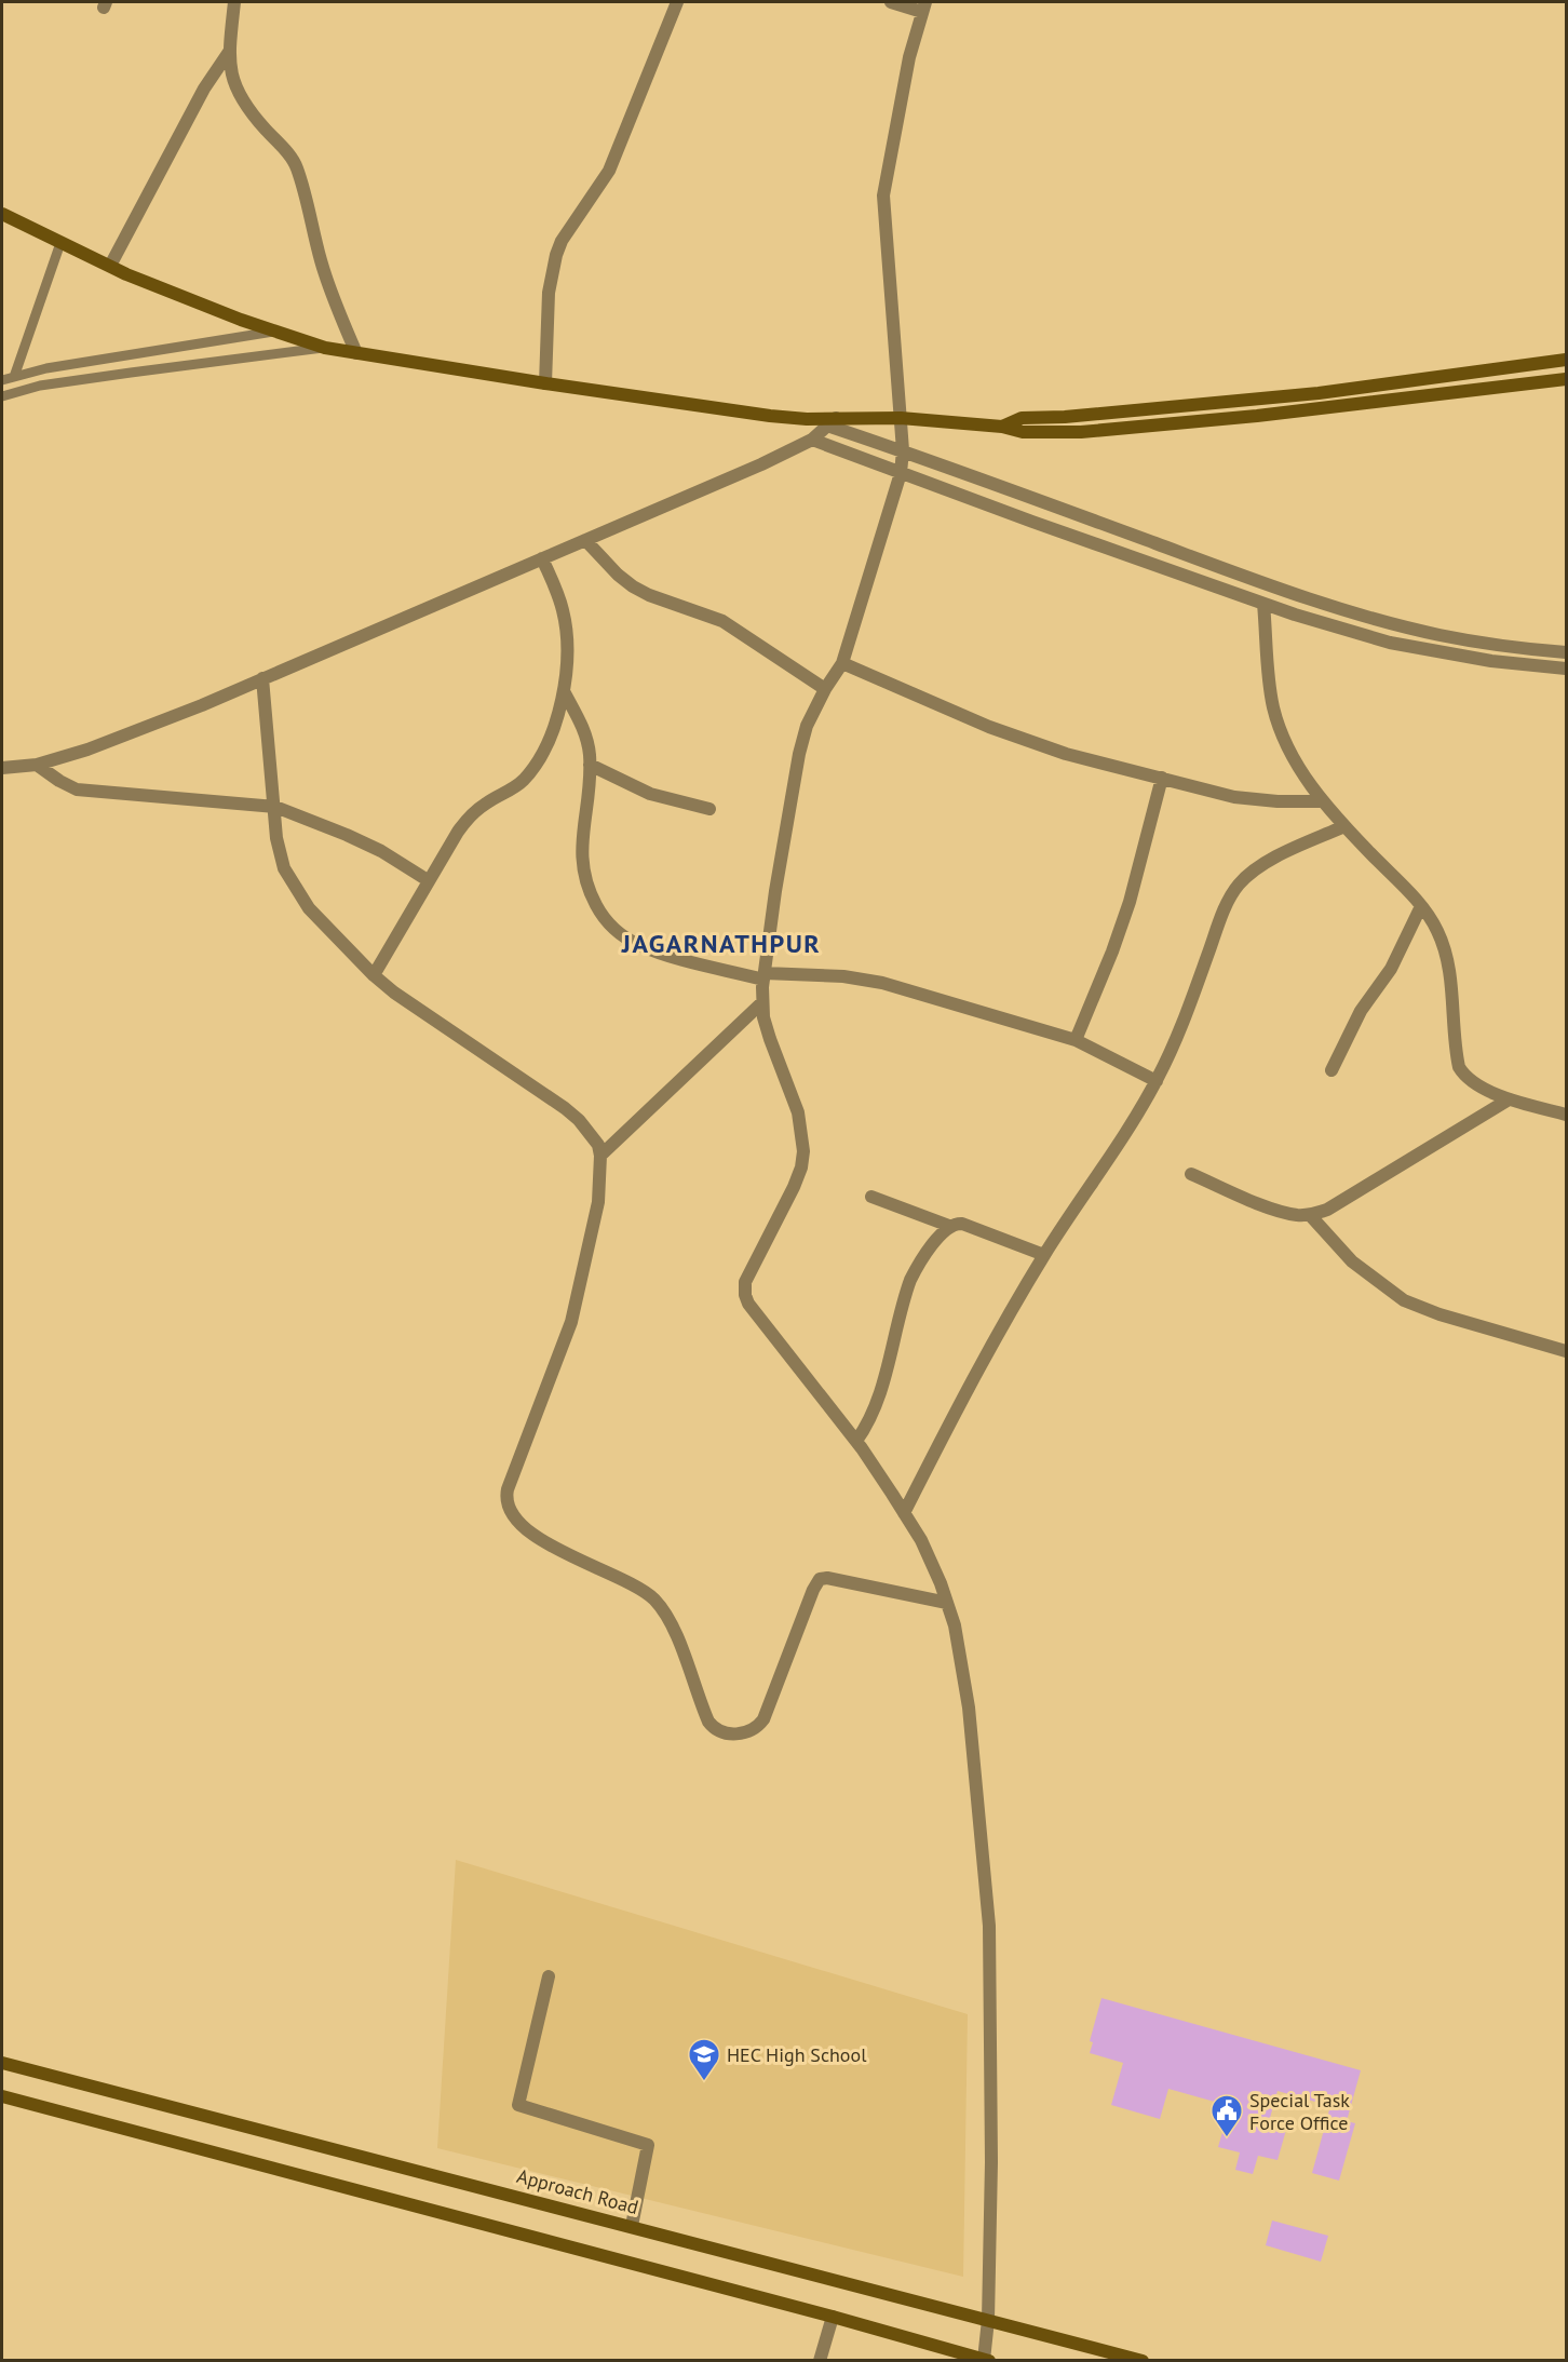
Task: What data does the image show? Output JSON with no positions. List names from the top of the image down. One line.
{"streets":{"street":["Approach Road"]},"districts":["JAGARNATHPUR"],"places":{"school or university":["HEC High School"],"public building":["Special Task Force Office"]}}
